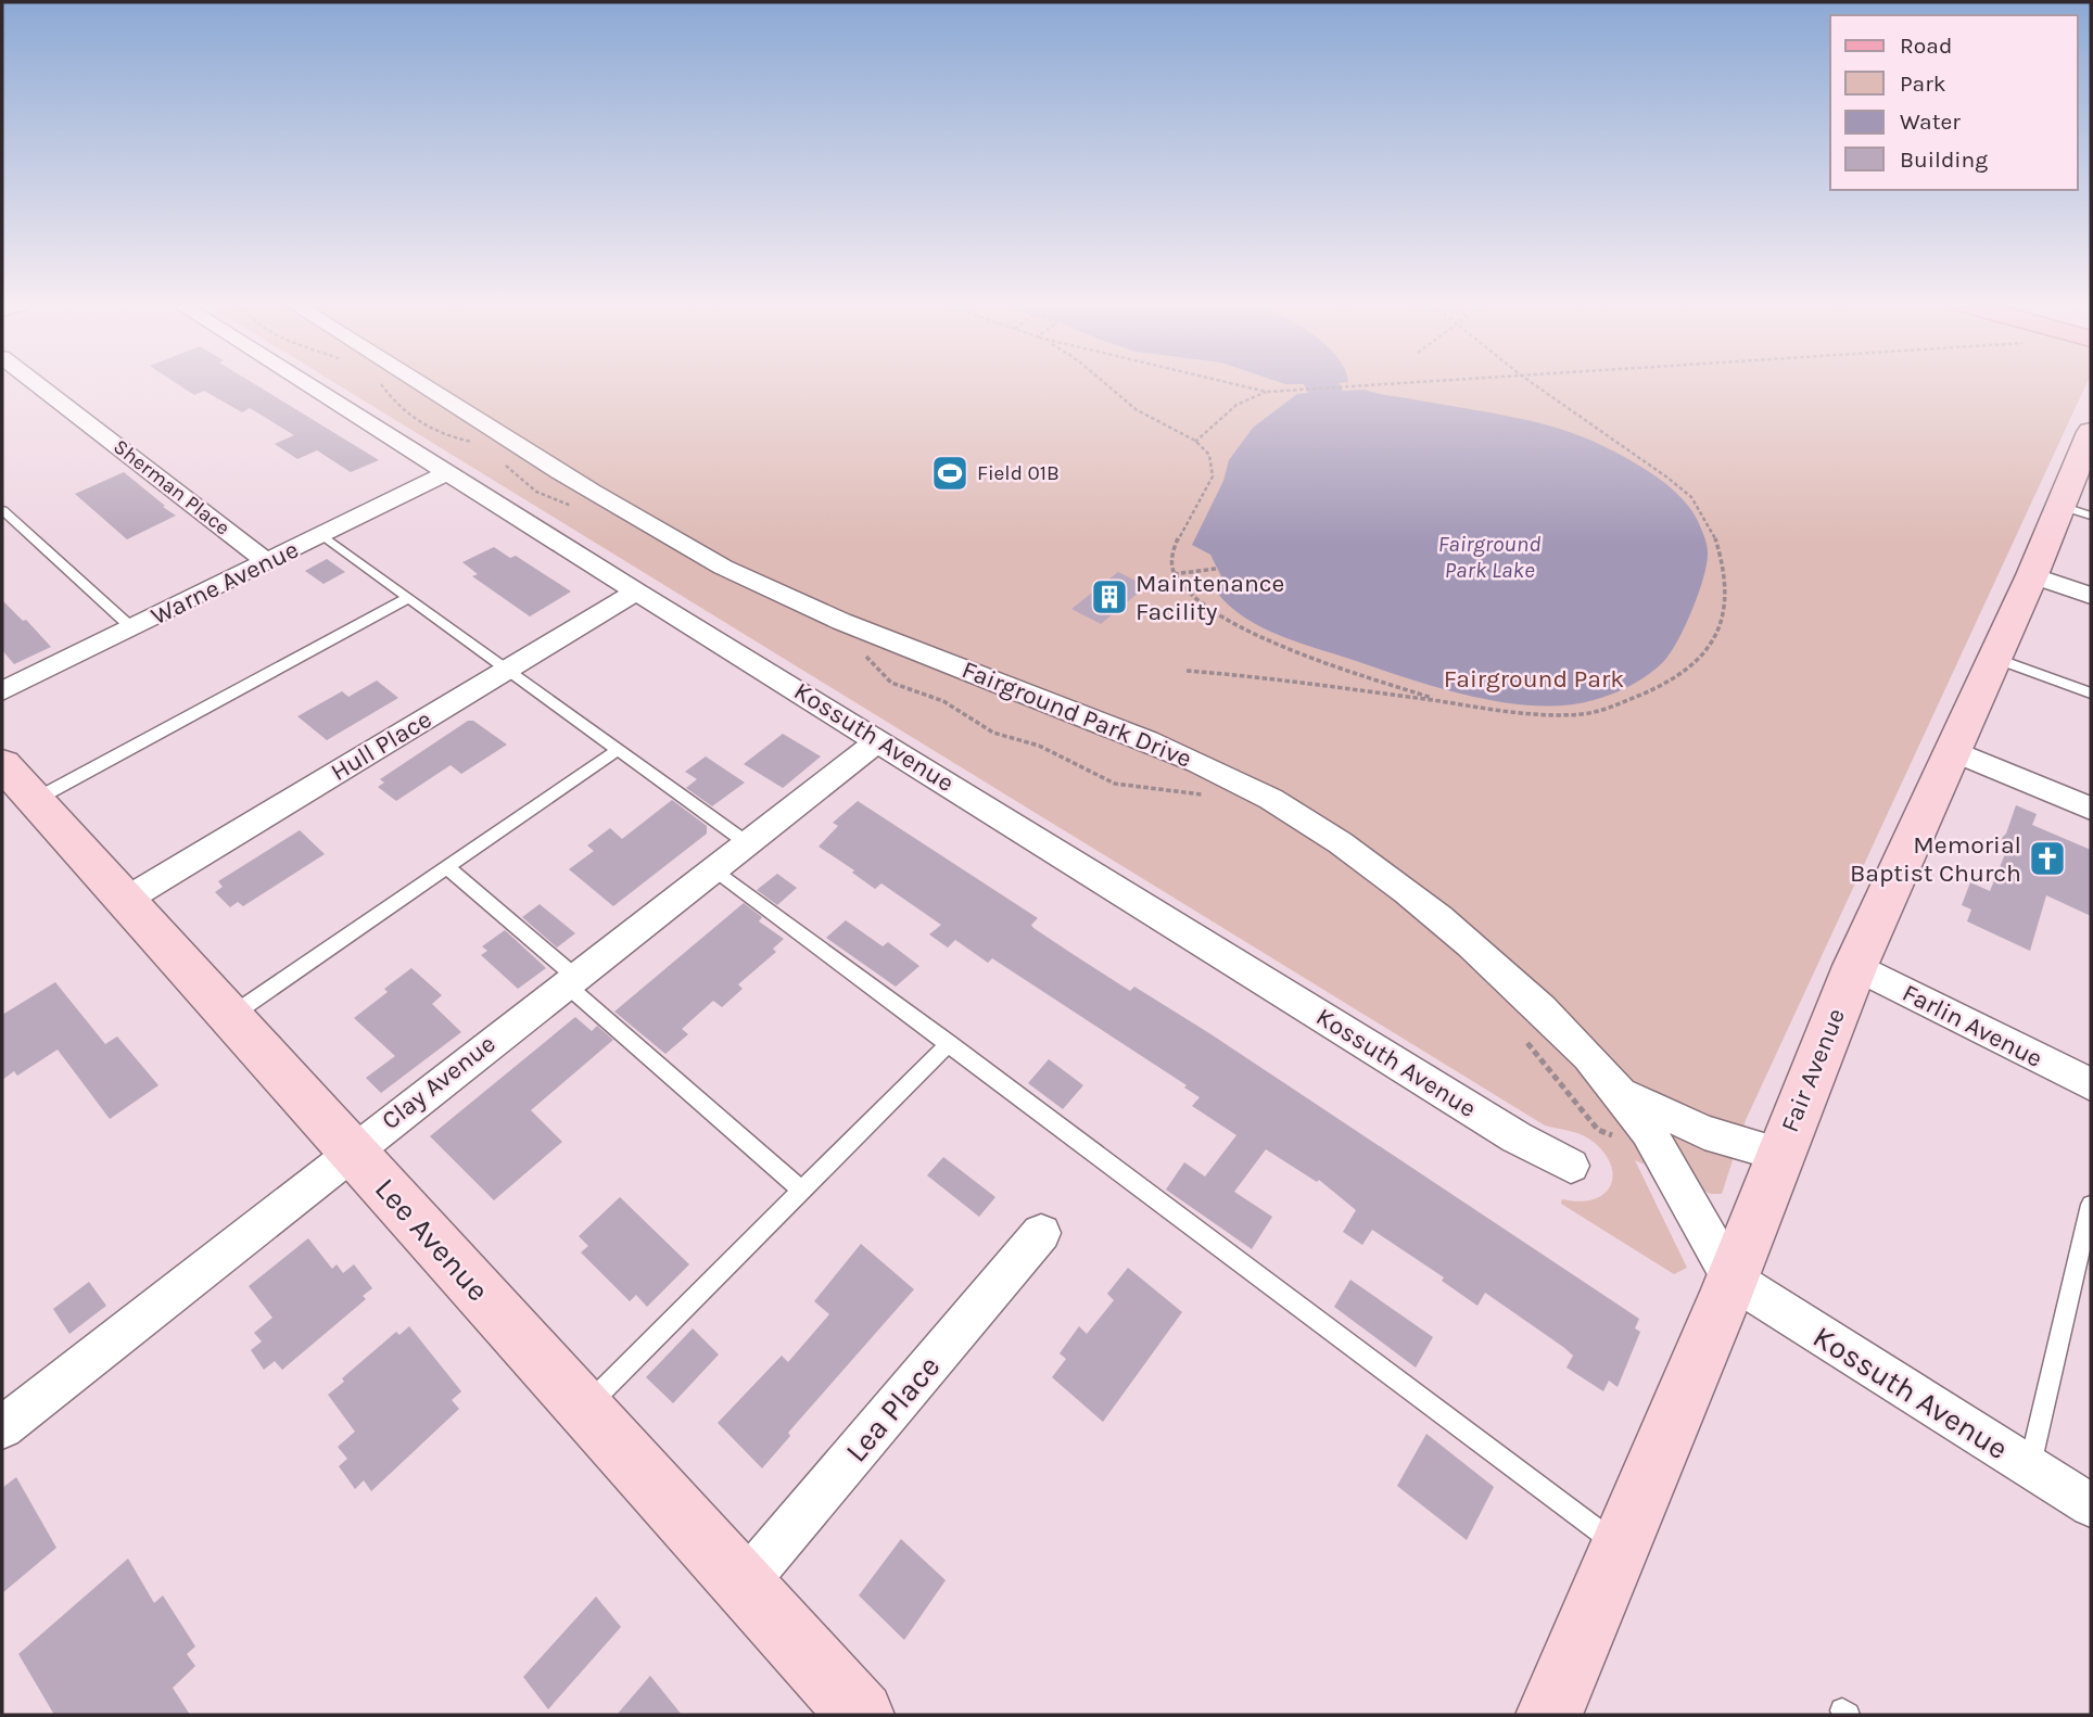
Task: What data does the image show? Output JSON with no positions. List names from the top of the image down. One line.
{"streets":{"street":["Sherman Place","Warne Avenue","Fairground Park Drive","Kossuth Avenue","Hull Place","Farlin Avenue","Fair Avenue","Clay Avenue","Lee Avenue","Lea Place"]},"crossings":[["Sherman Place","Warne Avenue"],["Warne Avenue","Kossuth Avenue"],["Fairground Park Drive","Kossuth Avenue"],["Fairground Park Drive","Fair Avenue"],["Kossuth Avenue","Hull Place"],["Kossuth Avenue","Fair Avenue"],["Kossuth Avenue","Clay Avenue"],["Hull Place","Lee Avenue"],["Farlin Avenue","Fair Avenue"],["Clay Avenue","Lee Avenue"],["Lee Avenue","Lea Place"]],"water":["Fairground Park Lake"],"parks":["Fairground Park"],"places":{"sports":["Field 01B"],"building":["Maintenance Facility"],"church":["Memorial Baptist Church"]},"legend":["Road","Park","Water","Building"]}
